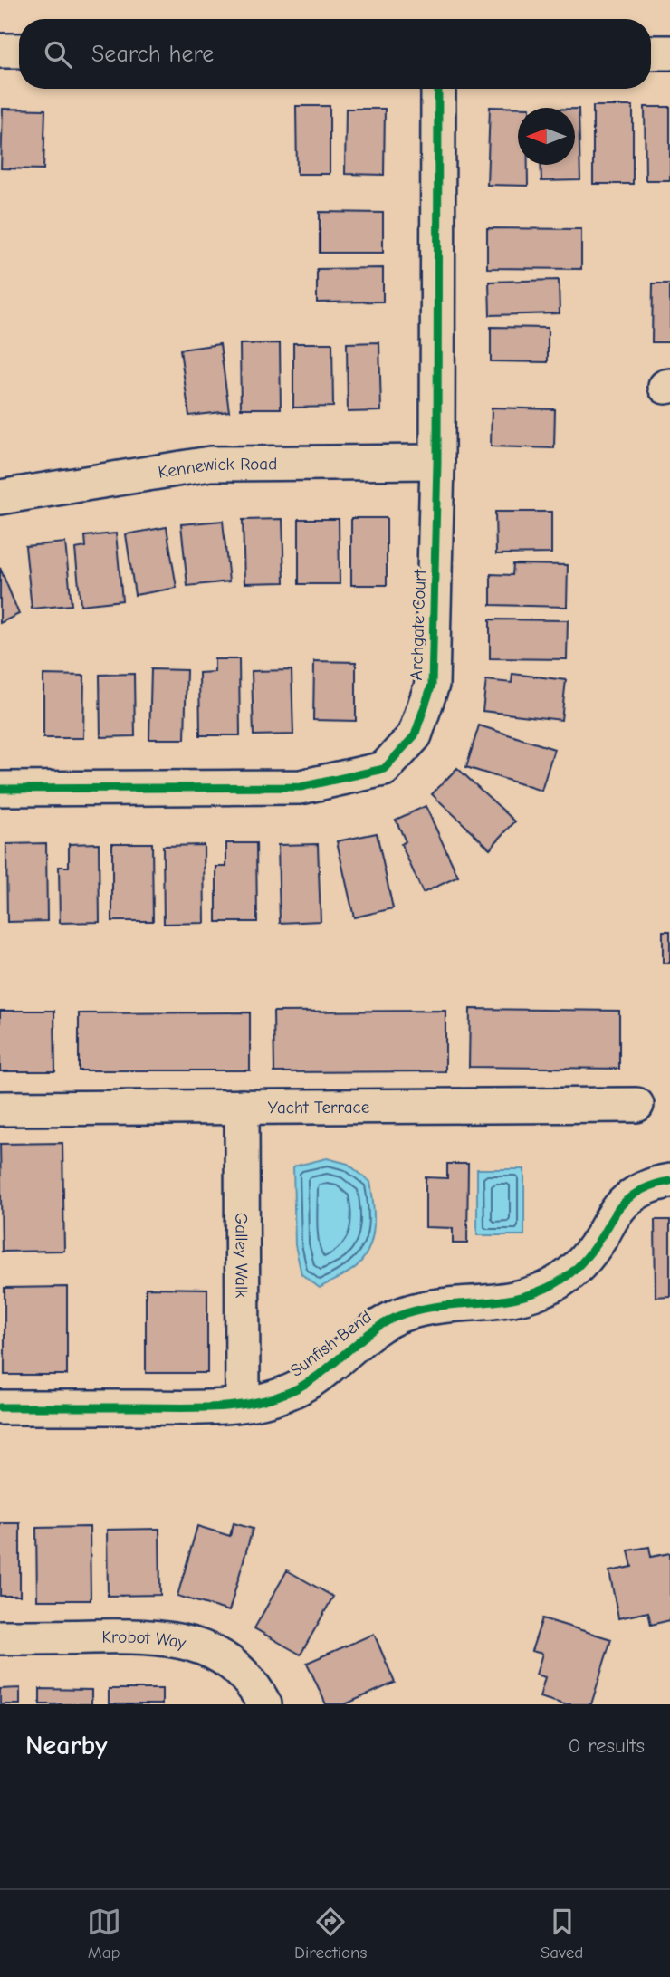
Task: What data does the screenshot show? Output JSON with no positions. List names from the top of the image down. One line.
{"streets":{"street":["Kennewick Road","Archgate Court","Yacht Terrace","Galley Walk","Sunfish Bend","Krobot Way"]},"crossings":[["Kennewick Road","Archgate Court"],["Yacht Terrace","Galley Walk"],["Galley Walk","Sunfish Bend"]],"north":"left","page":{"search":"Search here","heading":["Nearby","0 results"],"nav":["Map","Directions","Saved"]}}
